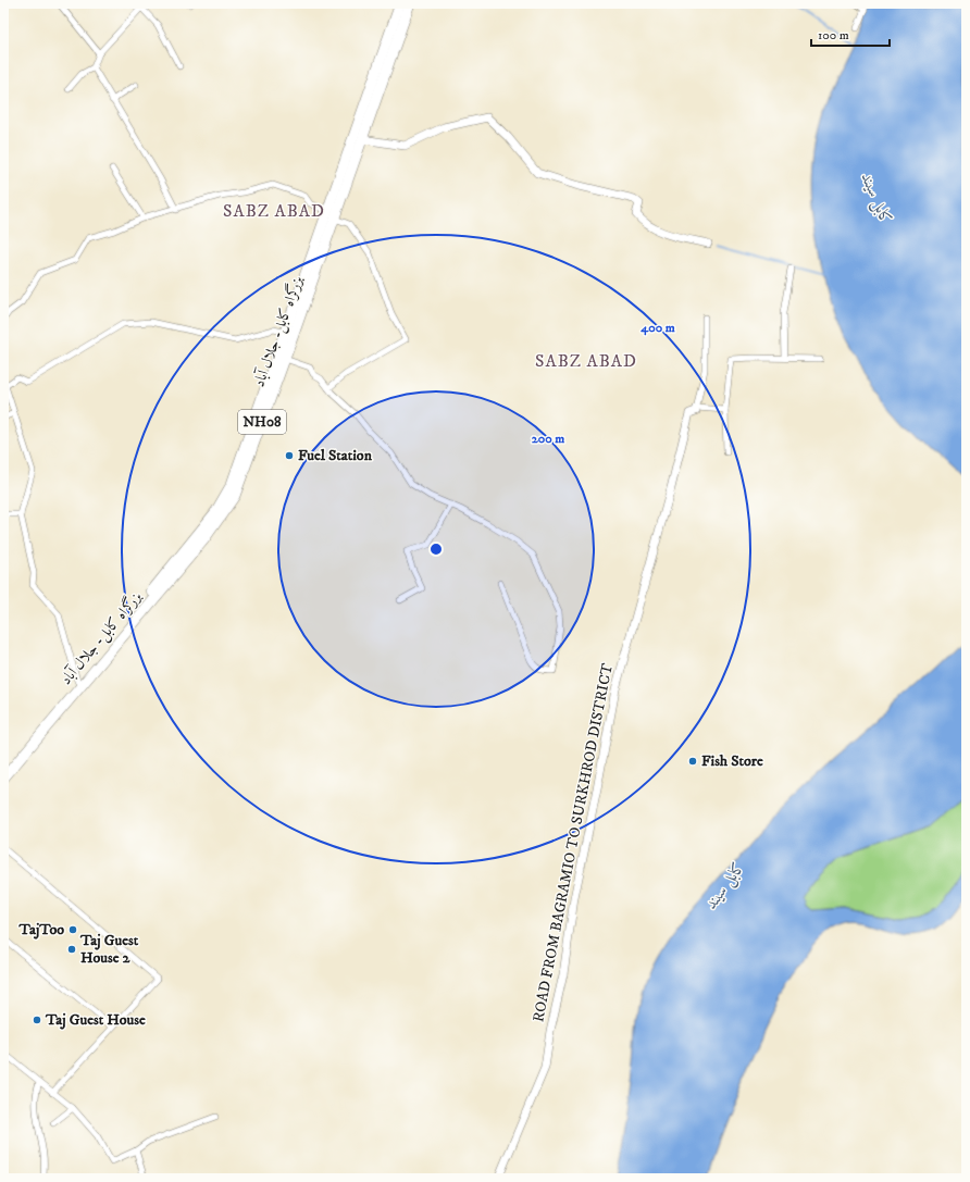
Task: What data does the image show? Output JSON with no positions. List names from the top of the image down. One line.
{"streets":{"highway":["بزرگراه کابل- جلال آباد","NH08"],"street":["ROAD FROM BAGRAMIO TO SURKHROD DISTRICT"]},"districts":["SABZ ABAD","SABZ ABAD"],"water":["کابل سيند"],"places":["Fuel Station","Fish Store","TajToo","Taj Guest House 2","Taj Guest House"],"scale_bar":"100 m","rings":["400 m","200 m"]}
